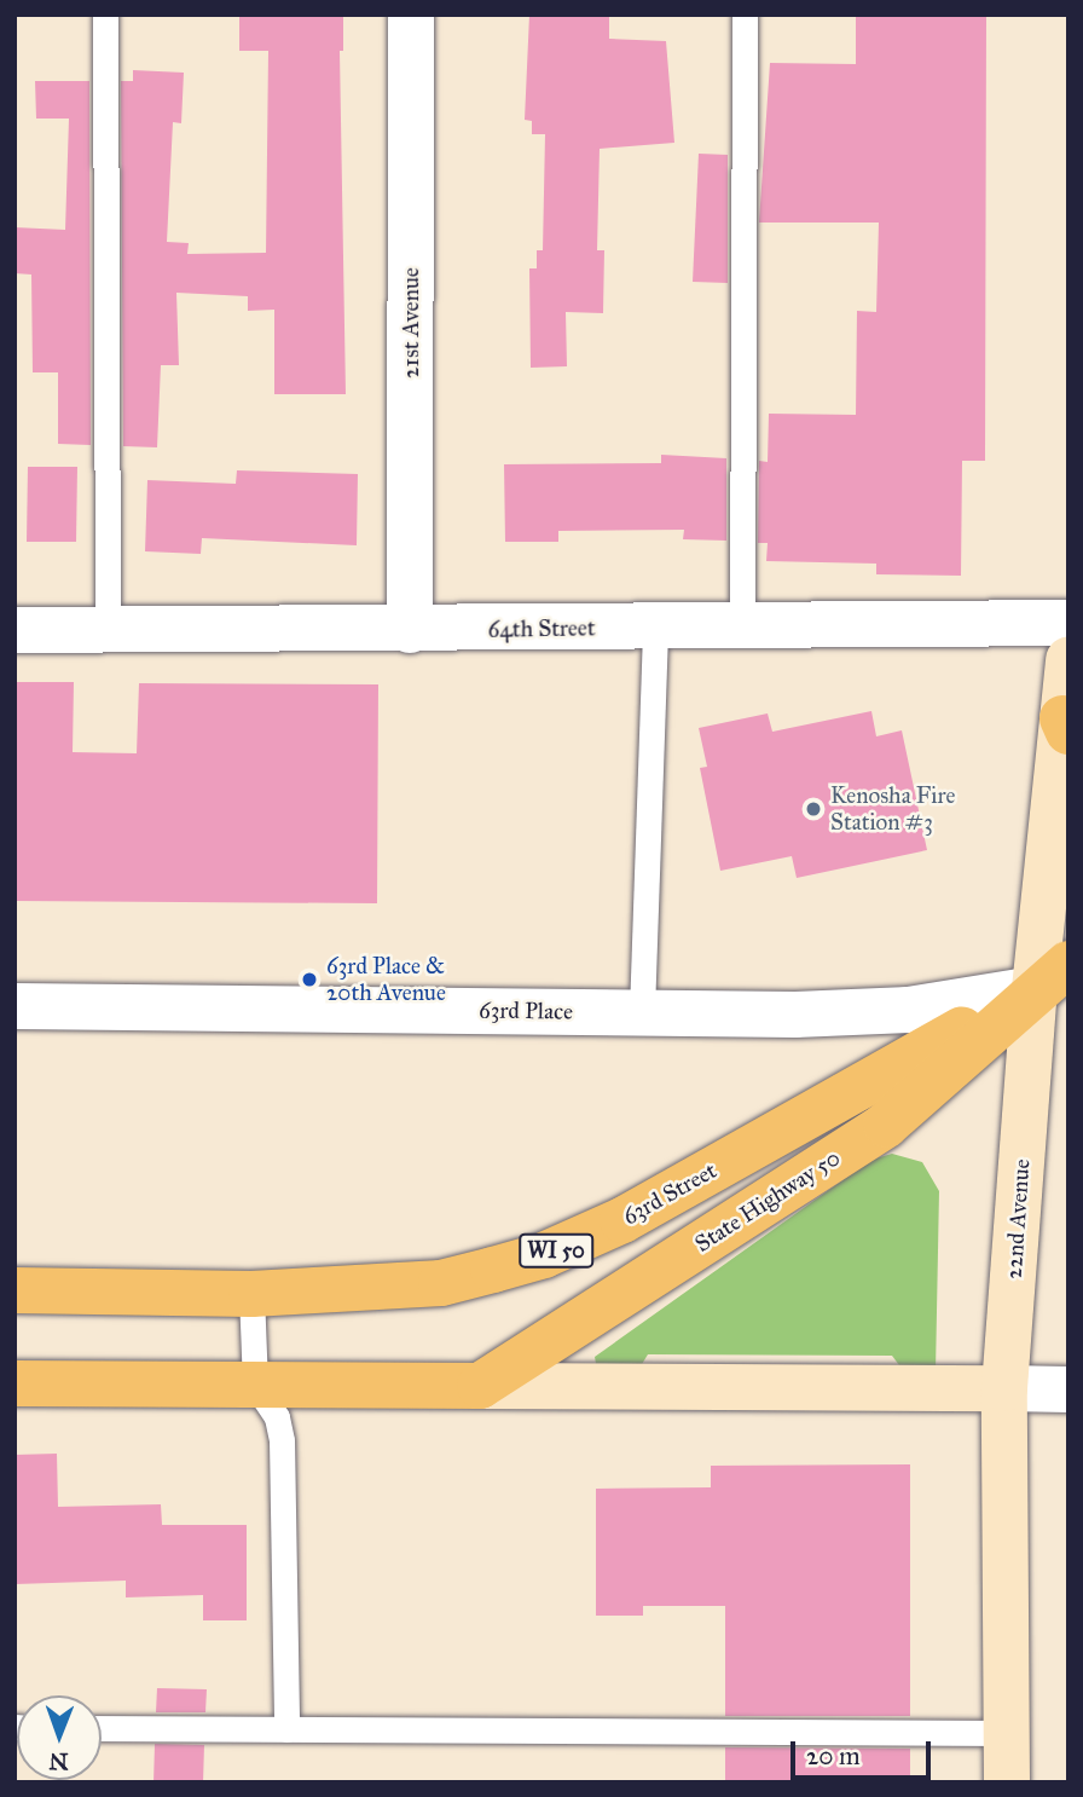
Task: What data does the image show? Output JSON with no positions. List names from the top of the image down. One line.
{"streets":{"main road":["63rd Street","State Highway 50","WI 50"],"street":["21st Avenue","64th Street","63rd Place","22nd Avenue"]},"crossings":[["21st Avenue","64th Street"],["63rd Place","63rd Street"],["63rd Place","State Highway 50"],["63rd Place","22nd Avenue"],["63rd Street","State Highway 50"],["63rd Street","22nd Avenue"],["State Highway 50","22nd Avenue"]],"places":["Kenosha Fire Station #3","63rd Place & 20th Avenue"],"scale_bar":"20 m","north":"bottom"}
